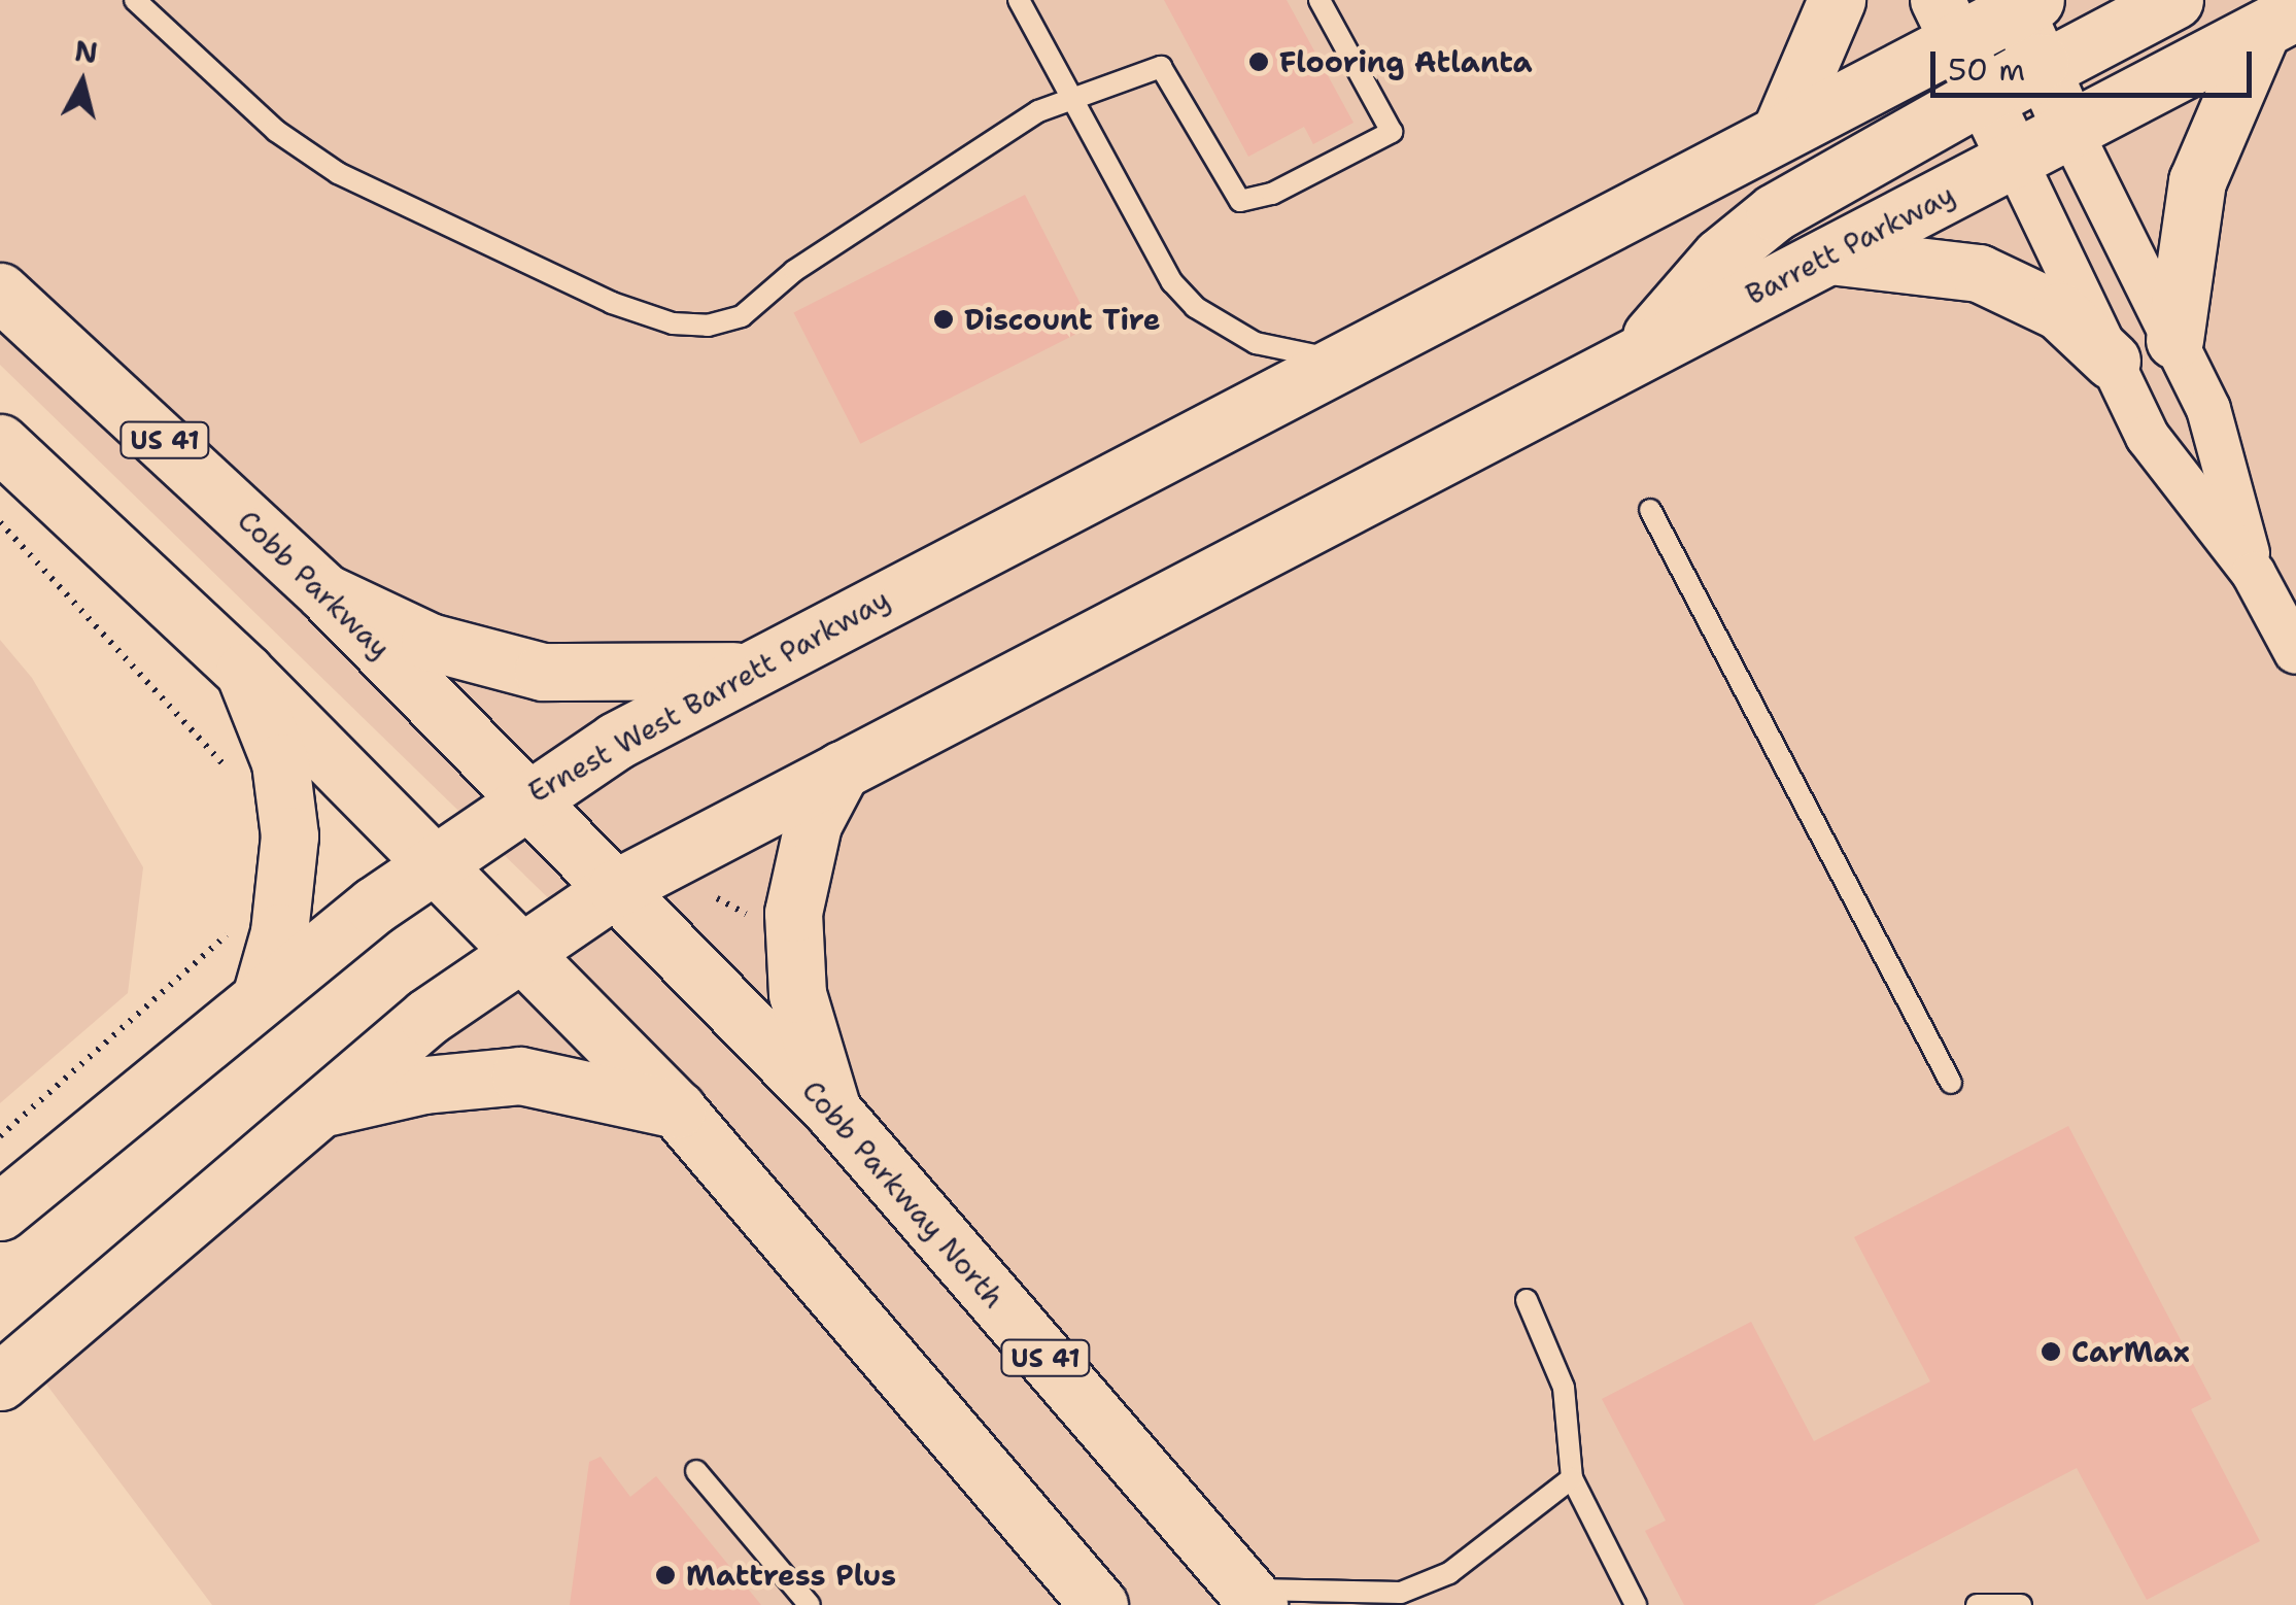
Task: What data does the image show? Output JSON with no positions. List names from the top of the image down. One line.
{"streets":{"main road":["Barrett Parkway","US 41","Cobb Parkway","Ernest West Barrett Parkway","Cobb Parkway North"]},"crossings":[["Cobb Parkway","Ernest West Barrett Parkway"],["Cobb Parkway","Cobb Parkway North"]],"places":["Flooring Atlanta","Discount Tire","CarMax","Mattress Plus"],"scale_bar":"50 m","north":"top"}
